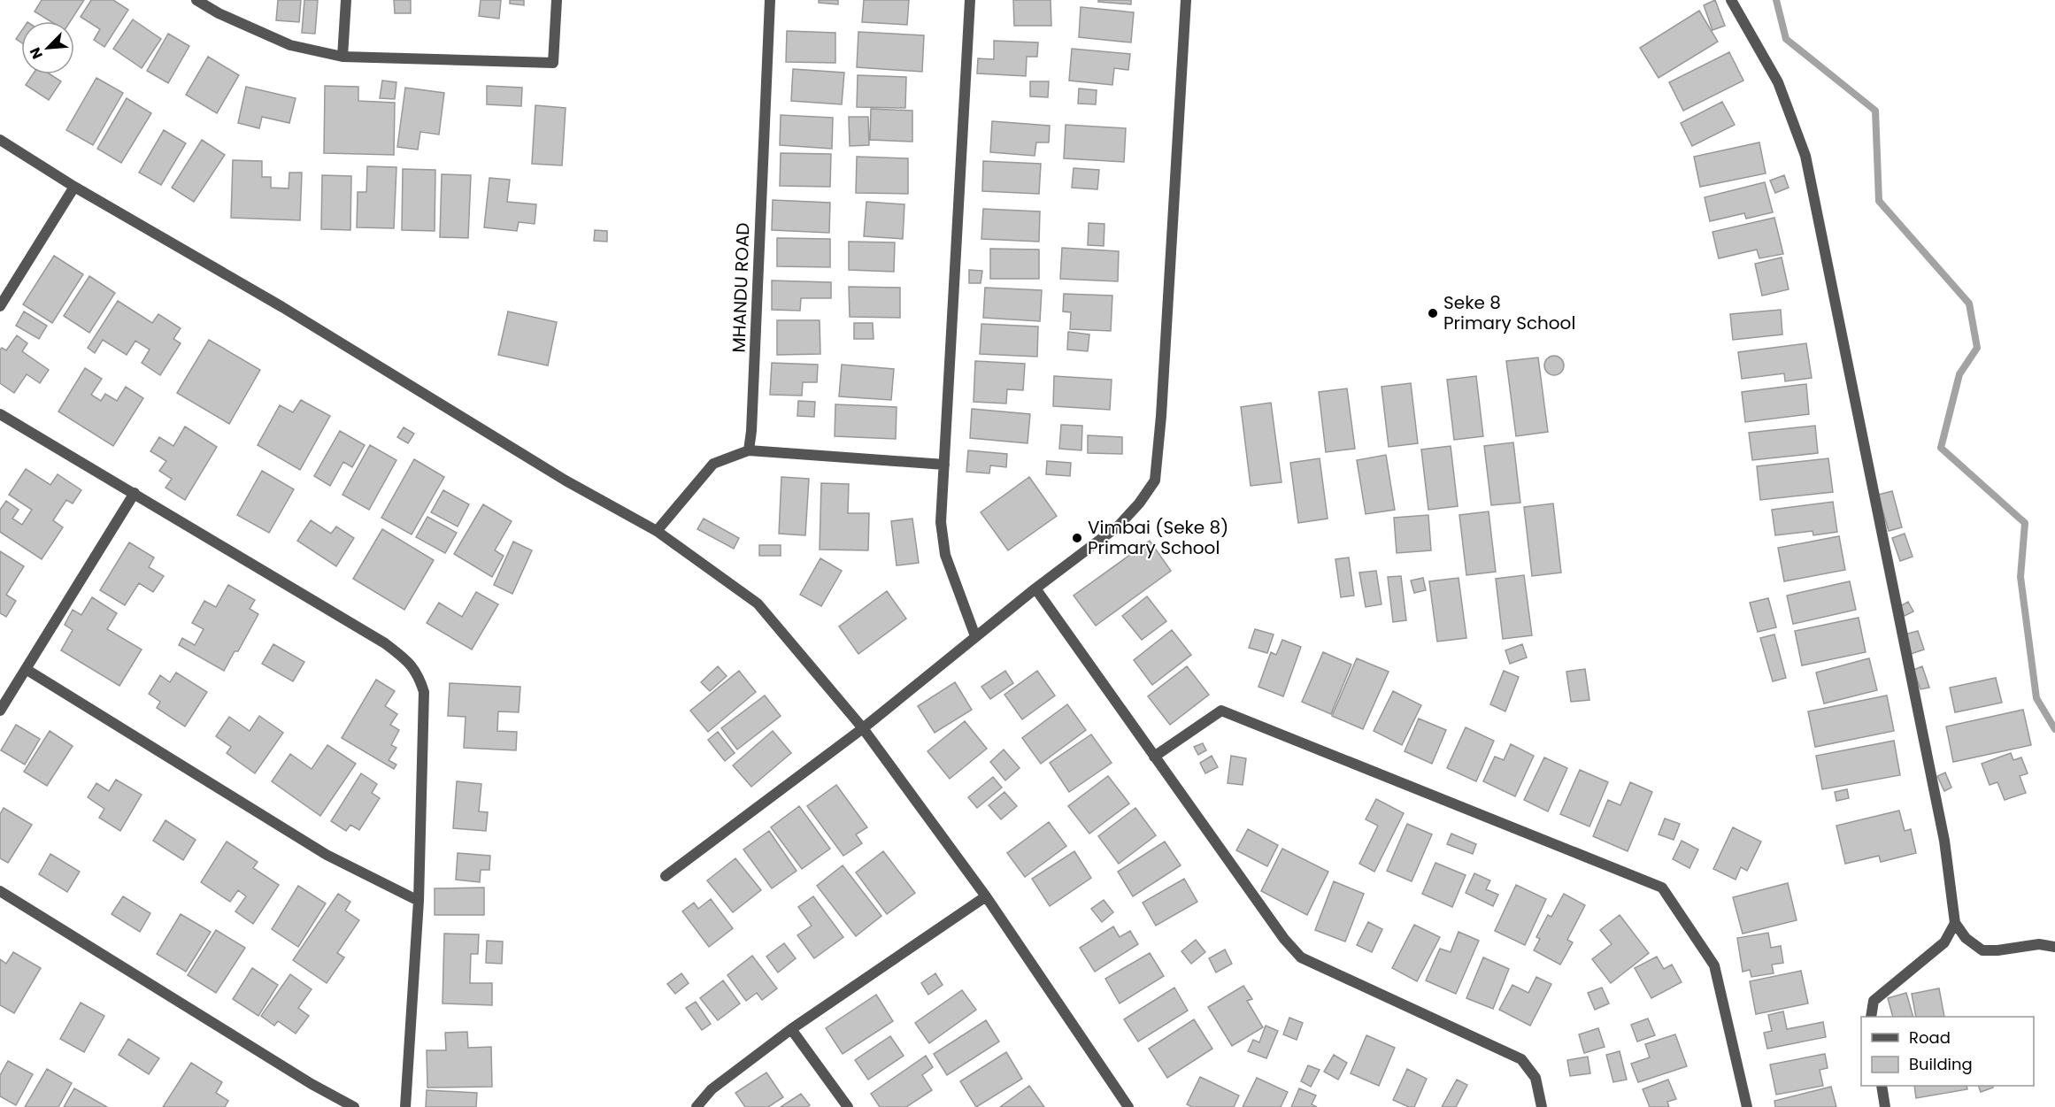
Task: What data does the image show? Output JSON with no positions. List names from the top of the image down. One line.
{"streets":{"street":["MHANDU ROAD"]},"places":["Seke 8 Primary School","Vimbai (Seke 8) Primary School"],"legend":["Road","Building"],"north":"bottom left"}
